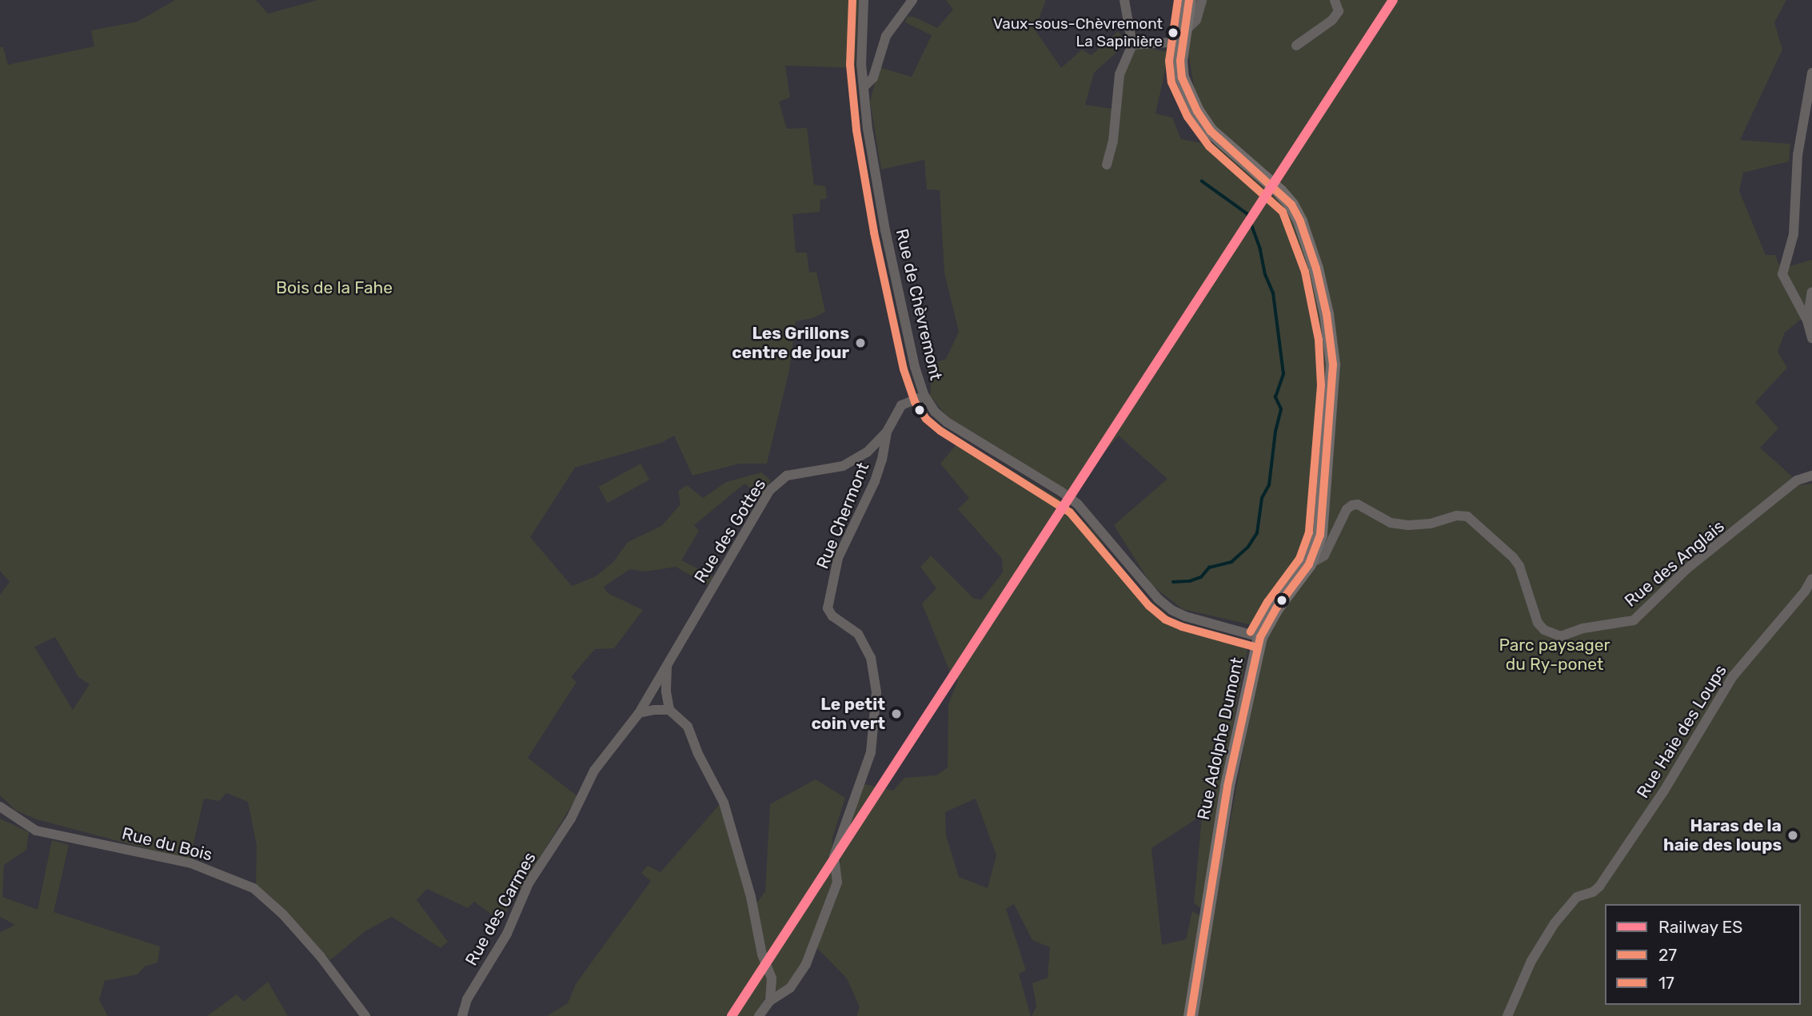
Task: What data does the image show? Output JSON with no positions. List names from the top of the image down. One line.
{"streets":{"main road":["Rue Adolphe Dumont"],"street":["Rue de Chèvremont","Rue Chermont","Rue des Gottes","Rue des Anglais","Rue Haie des Loups","Rue du Bois","Rue des Carmes"]},"crossings":[["Rue de Chèvremont","Rue des Gottes"],["Rue de Chèvremont","Rue Adolphe Dumont"],["Rue Chermont","Rue des Gottes"],["Rue des Gottes","Rue des Carmes"],["Rue des Anglais","Rue Adolphe Dumont"]],"parks":["Bois de la Fahe","Parc paysager du Ry-ponet"],"places":["Vaux-sous-Chèvremont La Sapinière","Les Grillons centre de jour","Le petit coin vert","Haras de la haie des loups"],"lines":["rail line ES","transit line 27","transit line 17"],"legend":["Railway ES","27","17"]}
